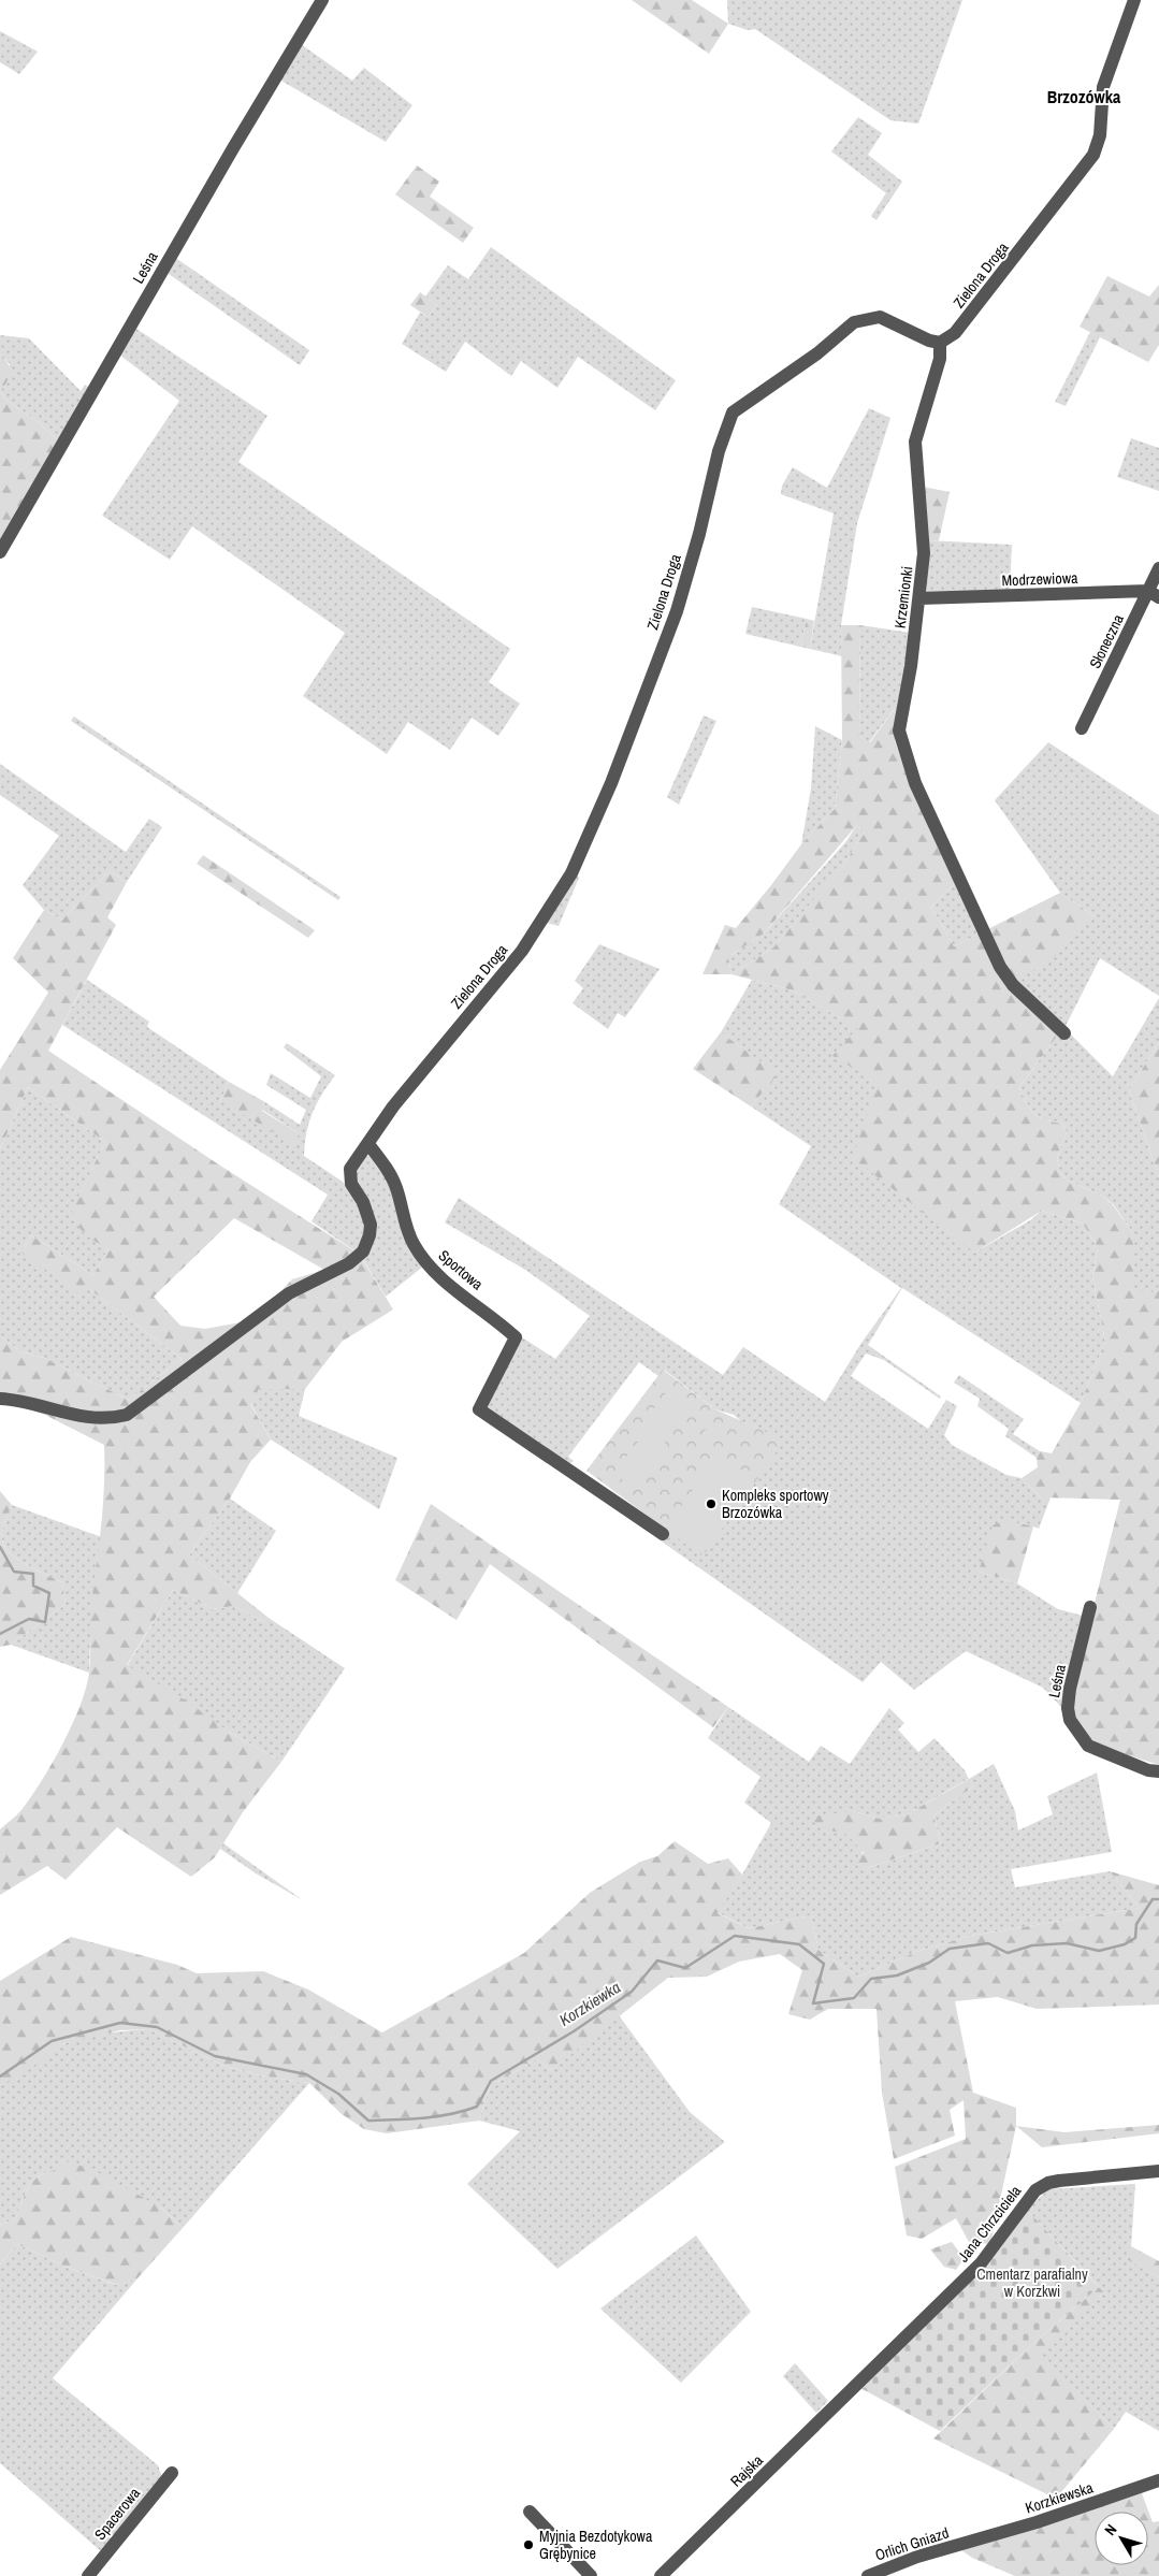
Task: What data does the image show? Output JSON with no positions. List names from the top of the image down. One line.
{"streets":{"street":["Leśna","Zielona Droga","Modrzewiowa","Krzemionki","Słoneczna","Sportowa","Jana Chrzciciela","Rajska","Korzkiewska","Spacerowa","Orlich Gniazd"]},"crossings":[["Zielona Droga","Krzemionki"],["Zielona Droga","Sportowa"],["Modrzewiowa","Krzemionki"],["Modrzewiowa","Słoneczna"],["Jana Chrzciciela","Rajska"],["Korzkiewska","Orlich Gniazd"]],"districts":["Brzozówka"],"water":["Korzkiewka"],"parks":["Cmentarz parafialny w Korzkwi"],"places":["Kompleks sportowy Brzozówka","Myjnia Bezdotykowa Grębynice"],"north":"top left"}
